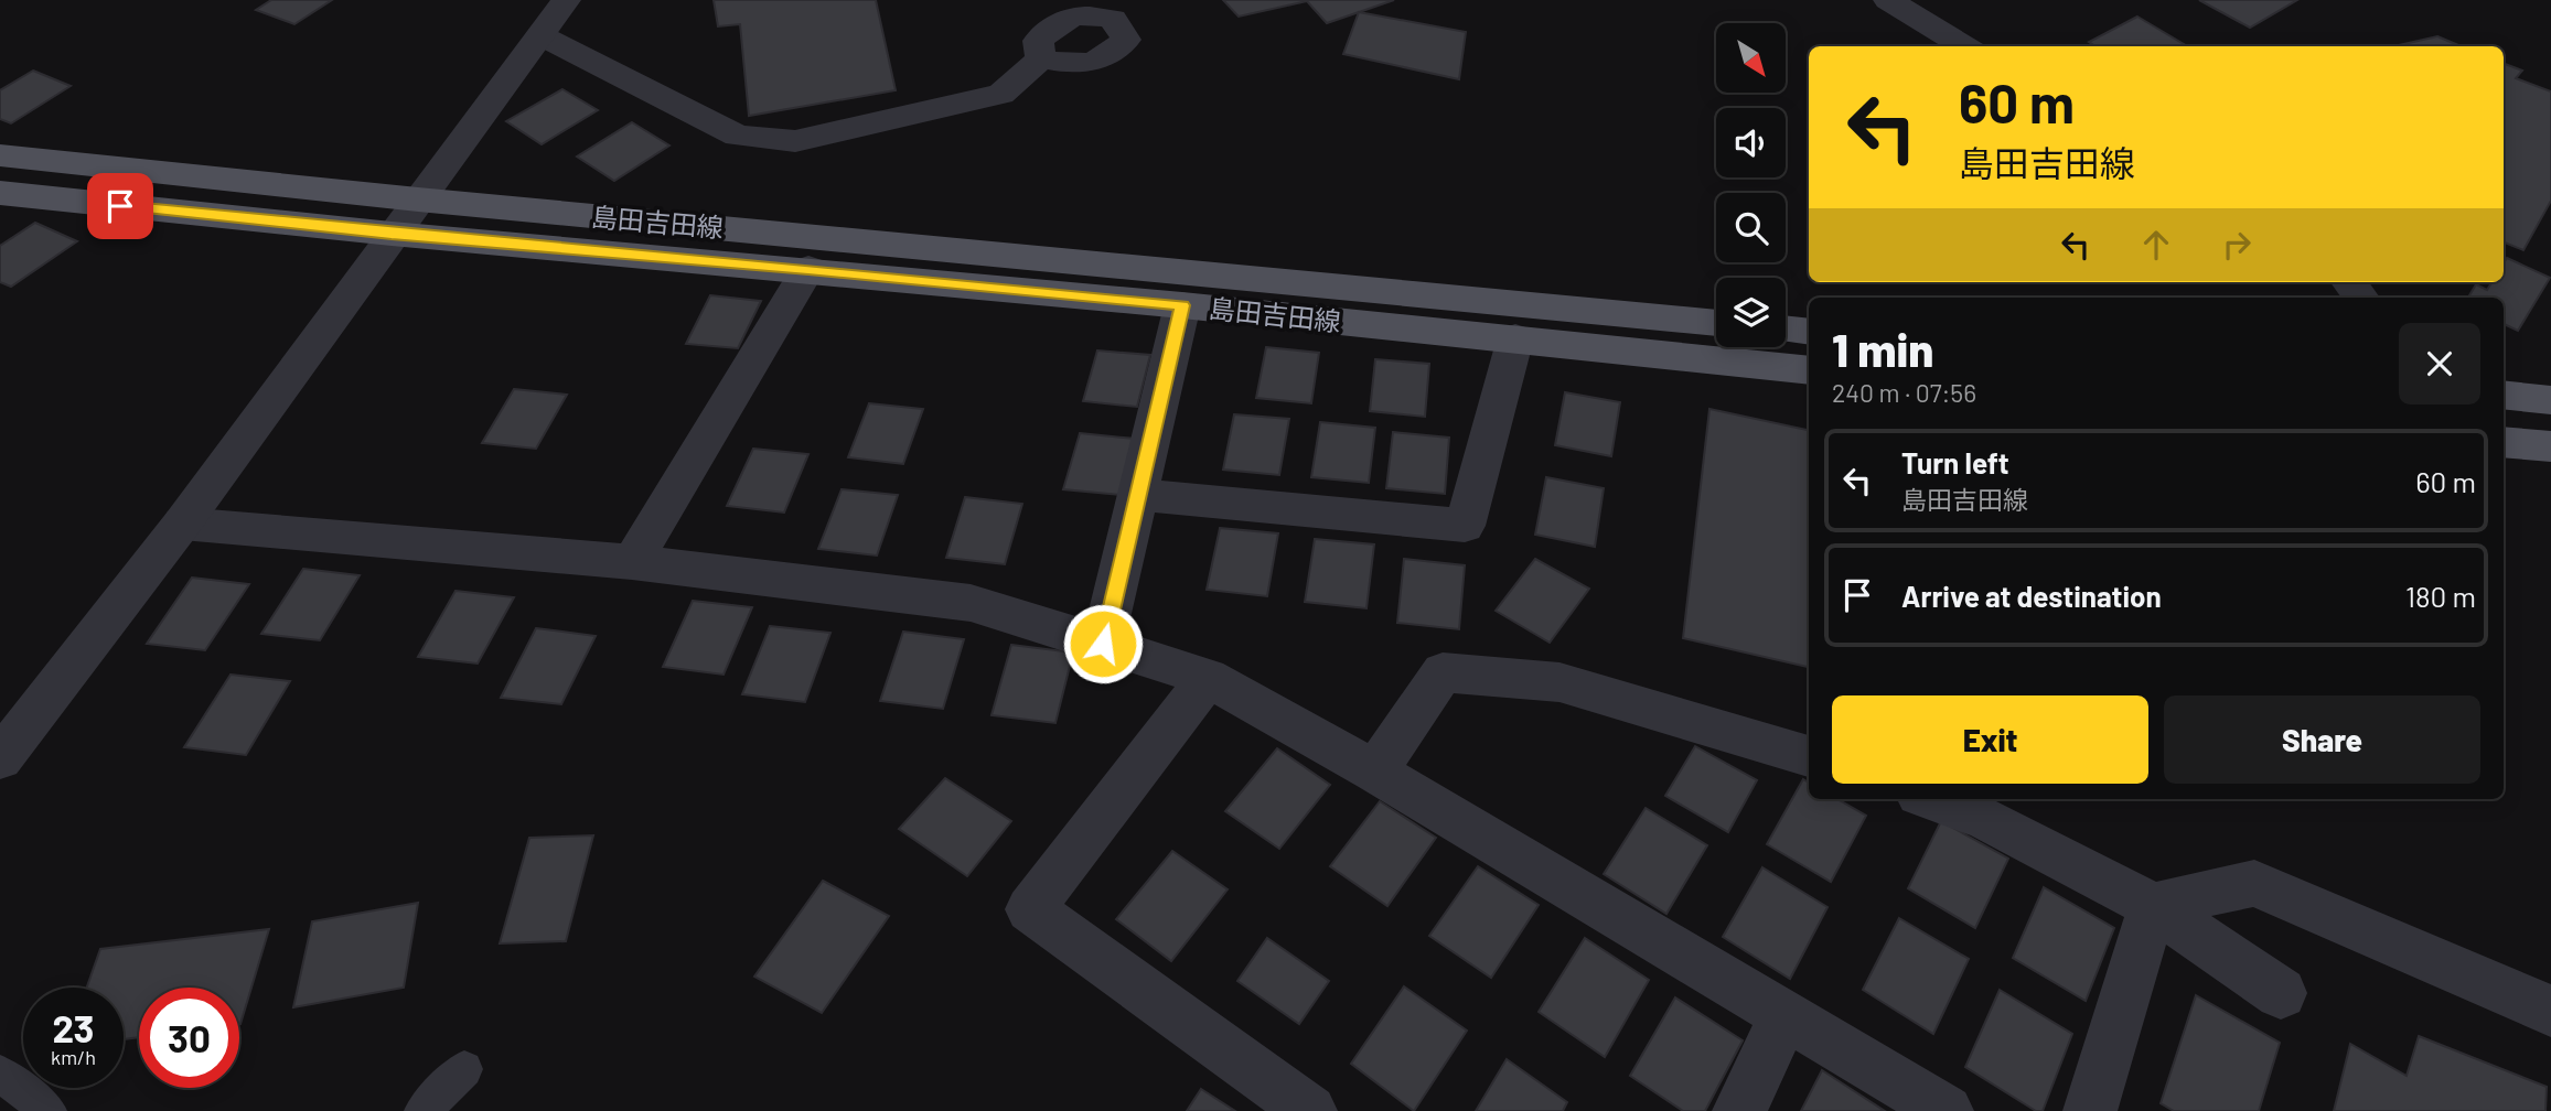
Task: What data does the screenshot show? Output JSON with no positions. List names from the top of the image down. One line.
{"streets":{"main road":["島田吉田線"]},"north":"bottom right","page":{"turn":["60 m","島田吉田線"],"heading":["1 min","240 m · 07:56"],"list":[{"name":"Turn left","note":"島田吉田線","value":"60 m"},{"name":"Arrive at destination","value":"180 m"}],"buttons":["Exit","Share"],"speed":"23 km/h","limit":"30"}}
